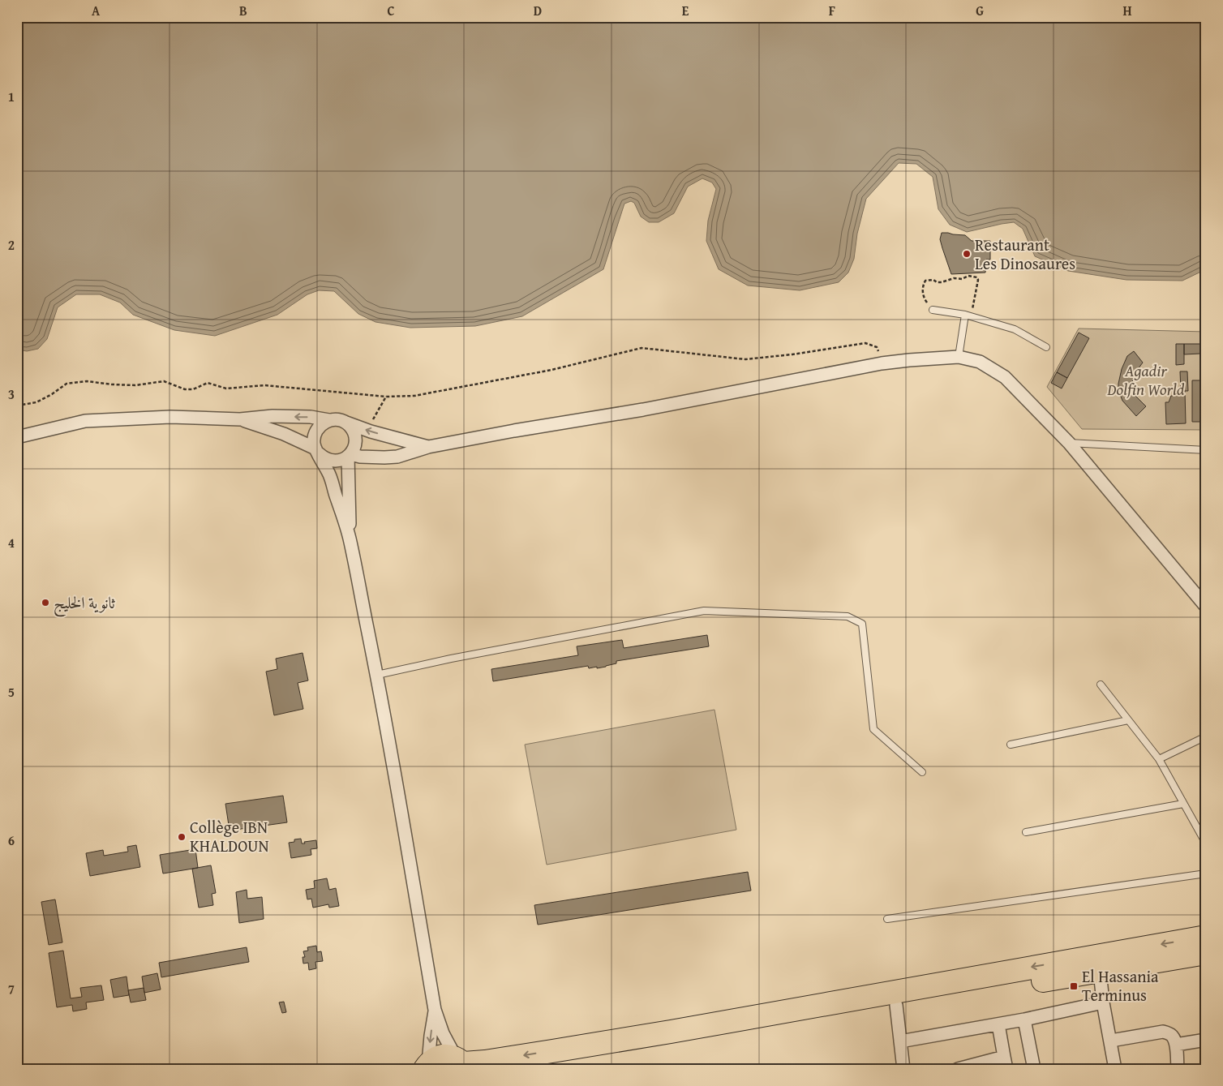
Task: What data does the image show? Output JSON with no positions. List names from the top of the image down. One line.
{"parks":["Agadir Dolfin World"],"places":{"other":["Restaurant Les Dinosaures","ثانوية الخليج","Collège IBN KHALDOUN"],"transit":["El Hassania Terminus"]},"grid":{"columns":["A","B","C","D","E","F","G","H"],"rows":["1","2","3","4","5","6","7"]}}
